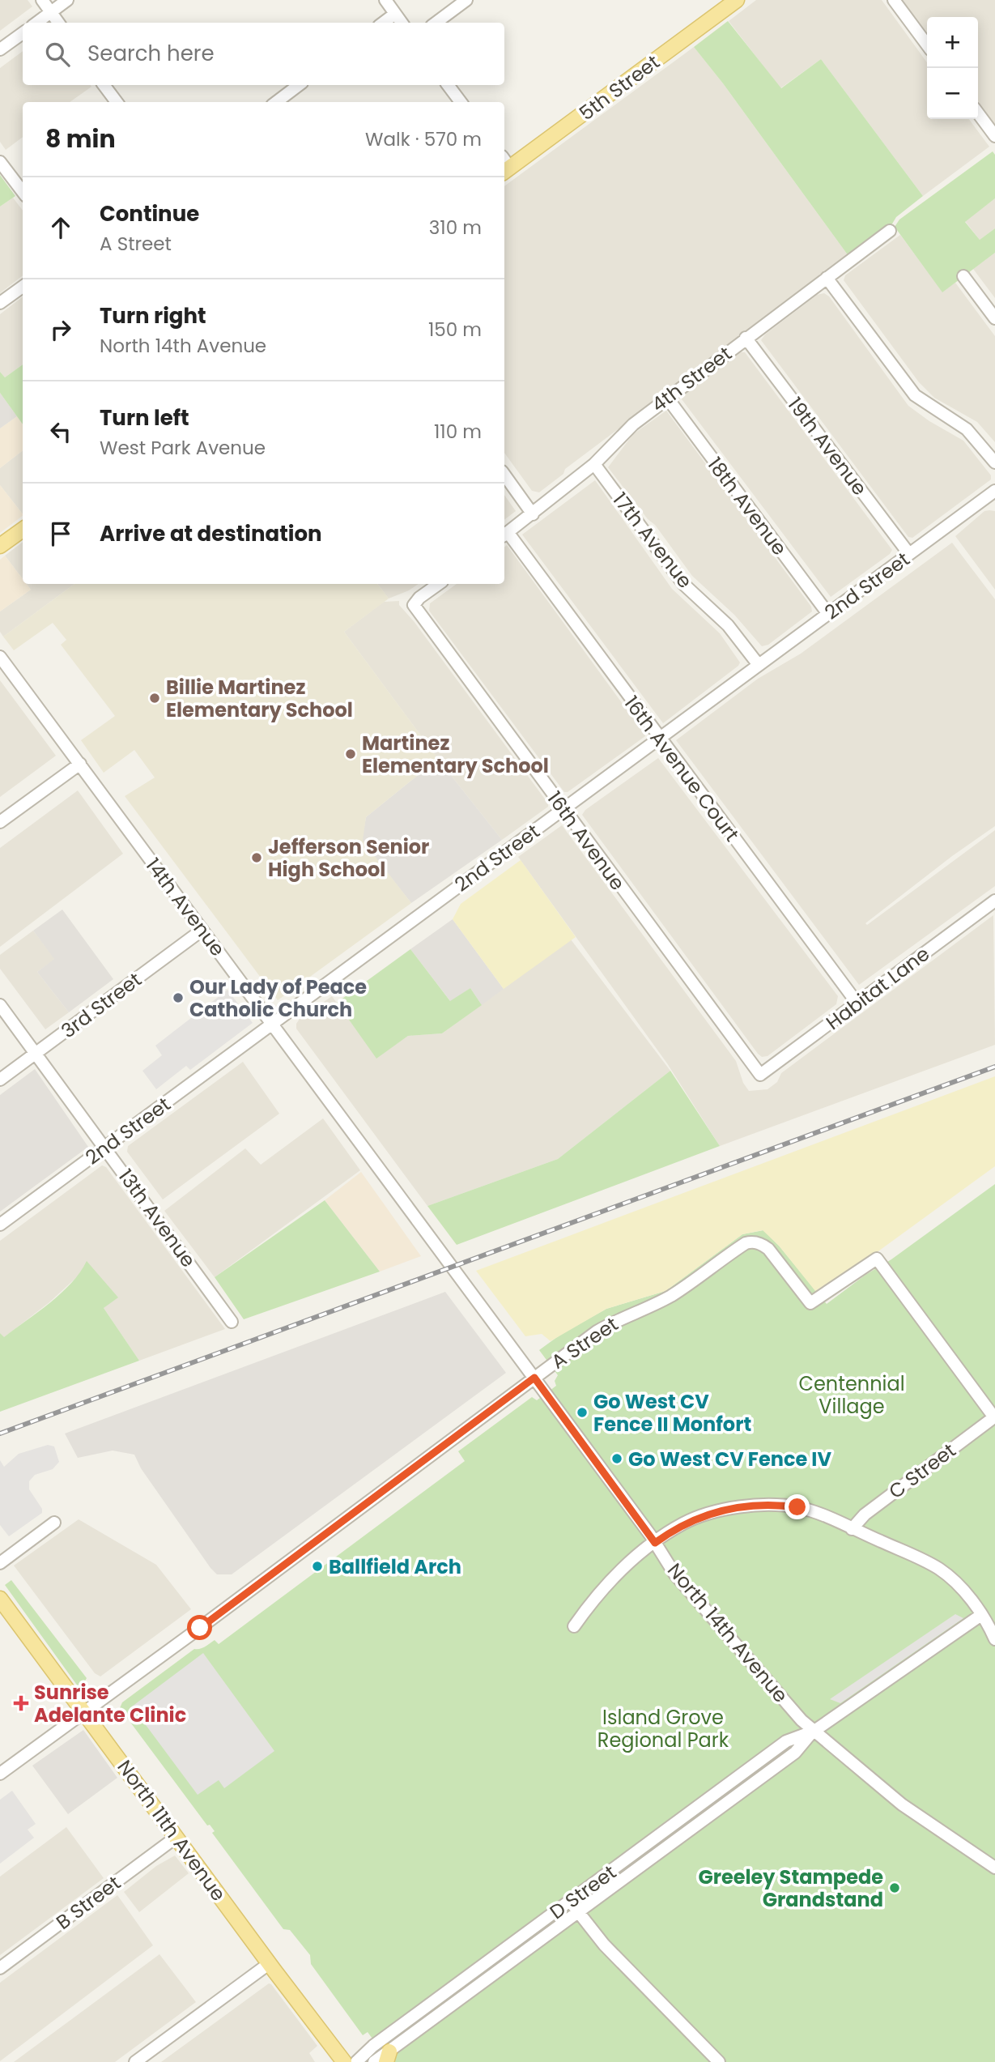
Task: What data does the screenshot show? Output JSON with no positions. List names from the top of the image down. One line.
{"streets":{"main road":["5th Street","North 11th Avenue"],"street":["4th Street","19th Avenue","18th Avenue","17th Avenue","2nd Street","16th Avenue Court","16th Avenue","14th Avenue","Habitat Lane","3rd Street","13th Avenue","A Street","C Street","North 14th Avenue","D Street","B Street"]},"crossings":[["4th Street","19th Avenue"],["4th Street","18th Avenue"],["4th Street","17th Avenue"],["4th Street","16th Avenue Court"],["19th Avenue","2nd Street"],["18th Avenue","2nd Street"],["17th Avenue","2nd Street"],["2nd Street","16th Avenue Court"],["2nd Street","16th Avenue"],["2nd Street","14th Avenue"],["2nd Street","13th Avenue"],["16th Avenue Court","Habitat Lane"],["16th Avenue","Habitat Lane"],["14th Avenue","3rd Street"],["14th Avenue","North 14th Avenue"],["3rd Street","13th Avenue"],["A Street","C Street"],["A Street","North 14th Avenue"],["A Street","North 11th Avenue"],["North 14th Avenue","D Street"],["North 11th Avenue","B Street"]],"parks":["Centennial Village","Island Grove Regional Park"],"places":{"other":["Billie Martinez Elementary School","Martinez Elementary School","Jefferson Senior High School","Our Lady of Peace Catholic Church","Go West CV Fence II Monfort","Go West CV Fence IV","Ballfield Arch","Greeley Stampede Grandstand"],"health":["Sunrise Adelante Clinic"]},"page":{"map_buttons":["+","−"],"search":"Search here","heading":["8 min","Walk · 570 m"],"list":[["Continue","A Street","310 m"],["Turn right","North 14th Avenue","150 m"],["Turn left","West Park Avenue","110 m"],"Arrive at destination"]}}
